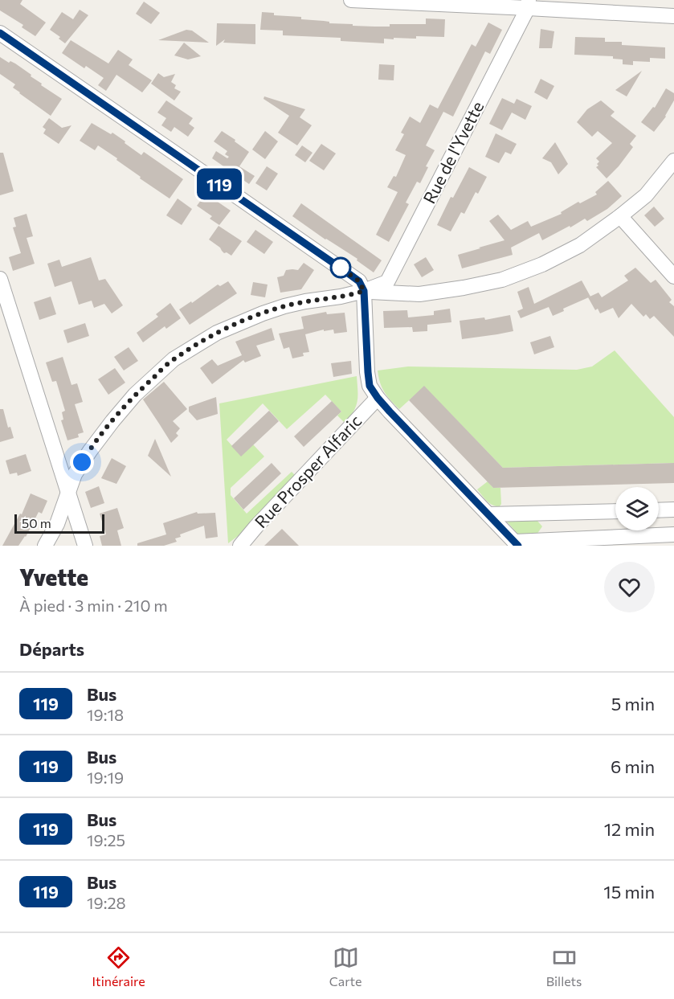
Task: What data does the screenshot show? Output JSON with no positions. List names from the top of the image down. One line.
{"streets":{"street":["Rue de l'Yvette","Rue Prosper Alfaric"]},"lines":["bus line 119"],"scale_bar":"50 m","page":{"on_map":"119","scale":"50 m","heading":[["Yvette","À pied · 3 min · 210 m"],"Départs"],"list":[{"mark":"119","name":"Bus","note":"19:18","value":"5 min"},{"mark":"119","name":"Bus","note":"19:19","value":"6 min"},{"mark":"119","name":"Bus","note":"19:25","value":"12 min"},{"mark":"119","name":"Bus","note":"19:28","value":"15 min"}],"tabs":["Itinéraire","Carte","Billets"]}}
